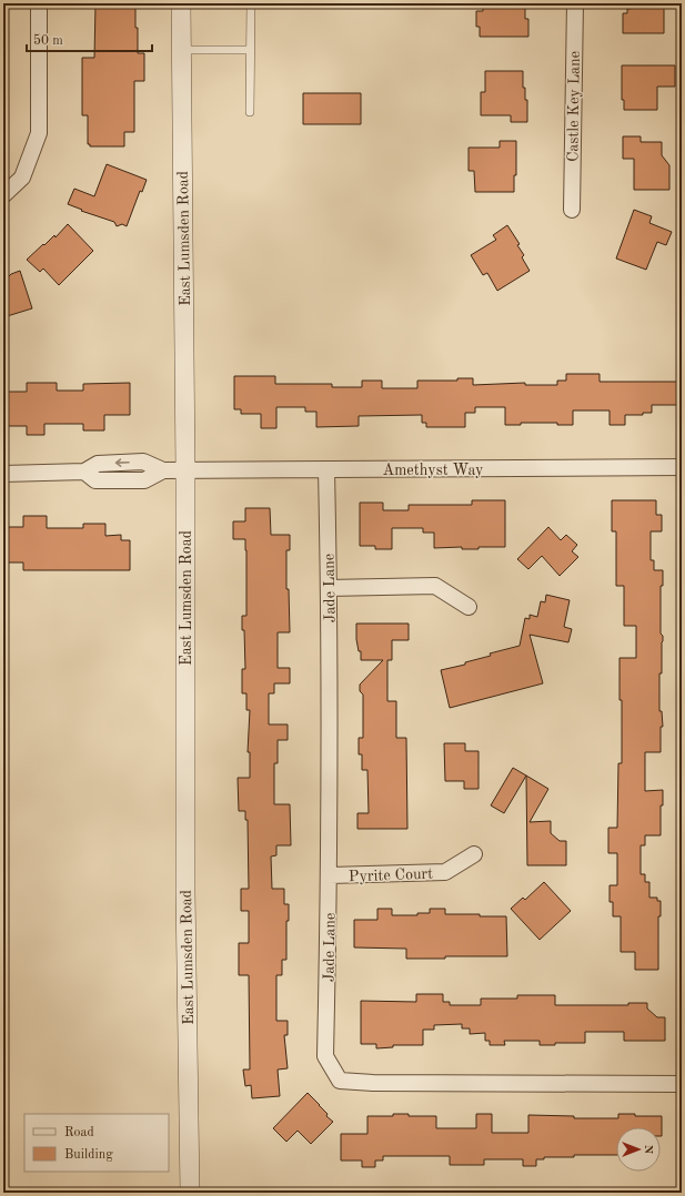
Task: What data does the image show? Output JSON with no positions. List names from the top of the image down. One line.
{"streets":{"street":["Castle Key Lane","East Lumsden Road","Amethyst Way","Jade Lane","Pyrite Court"]},"crossings":[["East Lumsden Road","Amethyst Way"],["Amethyst Way","Jade Lane"],["Jade Lane","Pyrite Court"]],"legend":["Road","Building"],"scale_bar":"50 m","north":"right"}
